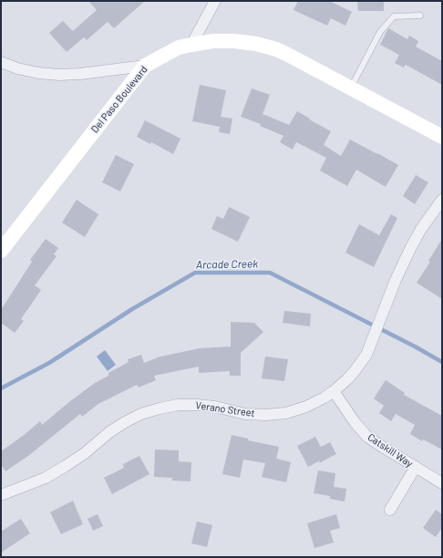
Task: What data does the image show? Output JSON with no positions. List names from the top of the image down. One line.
{"streets":{"street":["Del Paso Boulevard","Verano Street","Catskill Way"]},"crossings":[["Verano Street","Catskill Way"]],"water":["Arcade Creek"]}
